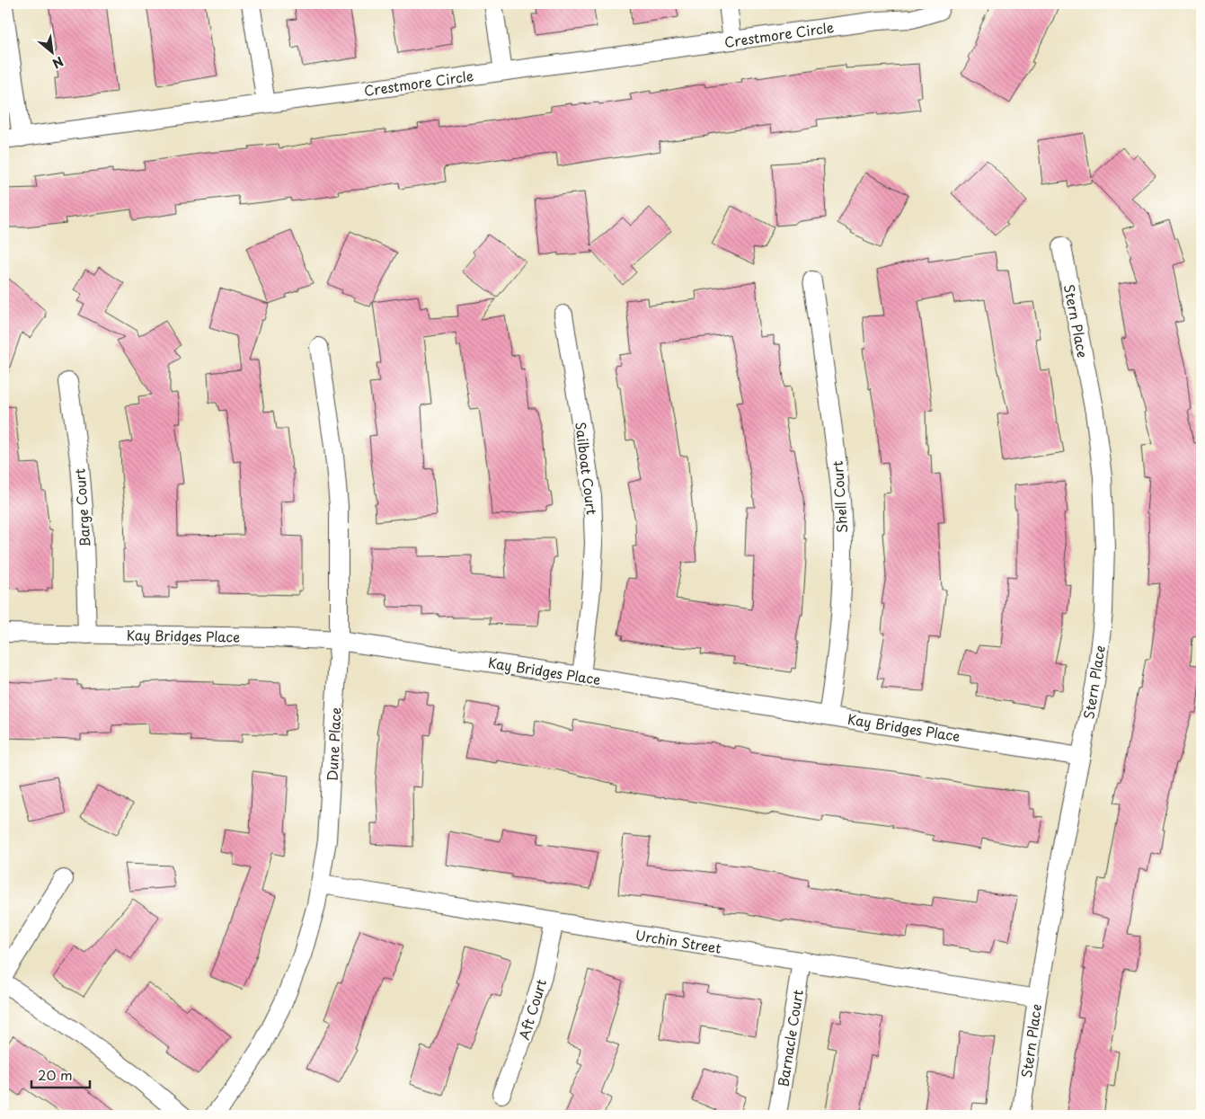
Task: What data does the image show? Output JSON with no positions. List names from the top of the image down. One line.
{"streets":{"street":["Crestmore Circle","Stern Place","Sailboat Court","Shell Court","Barge Court","Kay Bridges Place","Dune Place","Urchin Street","Aft Court","Barnacle Court"]},"crossings":[["Stern Place","Kay Bridges Place"],["Stern Place","Urchin Street"],["Sailboat Court","Kay Bridges Place"],["Shell Court","Kay Bridges Place"],["Barge Court","Kay Bridges Place"],["Kay Bridges Place","Dune Place"],["Dune Place","Urchin Street"],["Urchin Street","Aft Court"],["Urchin Street","Barnacle Court"]],"scale_bar":"20 m","north":"bottom right"}
